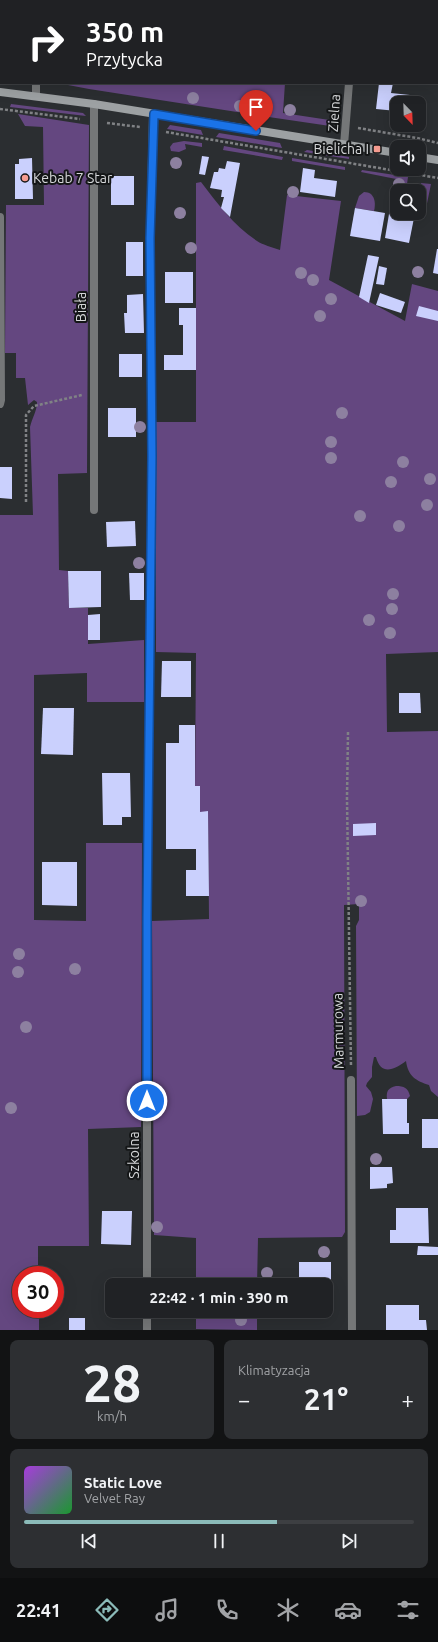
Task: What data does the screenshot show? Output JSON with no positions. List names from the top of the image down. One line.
{"streets":{"street":["Zielna","Biała","Marmurowa","Szkolna"]},"places":{"transit":["Bielicha I"],"other":["Kebab 7 Star"]},"north":"bottom right","page":{"turn":["350 m","Przytycka"],"limit":"30","trip":"22:42 · 1 min · 390 m","tile":[["28","km/h"],"Klimatyzacja"],"heat":["−","21°","+"],"song":["Static Love","Velvet Ray"],"tabs":"22:41"}}
